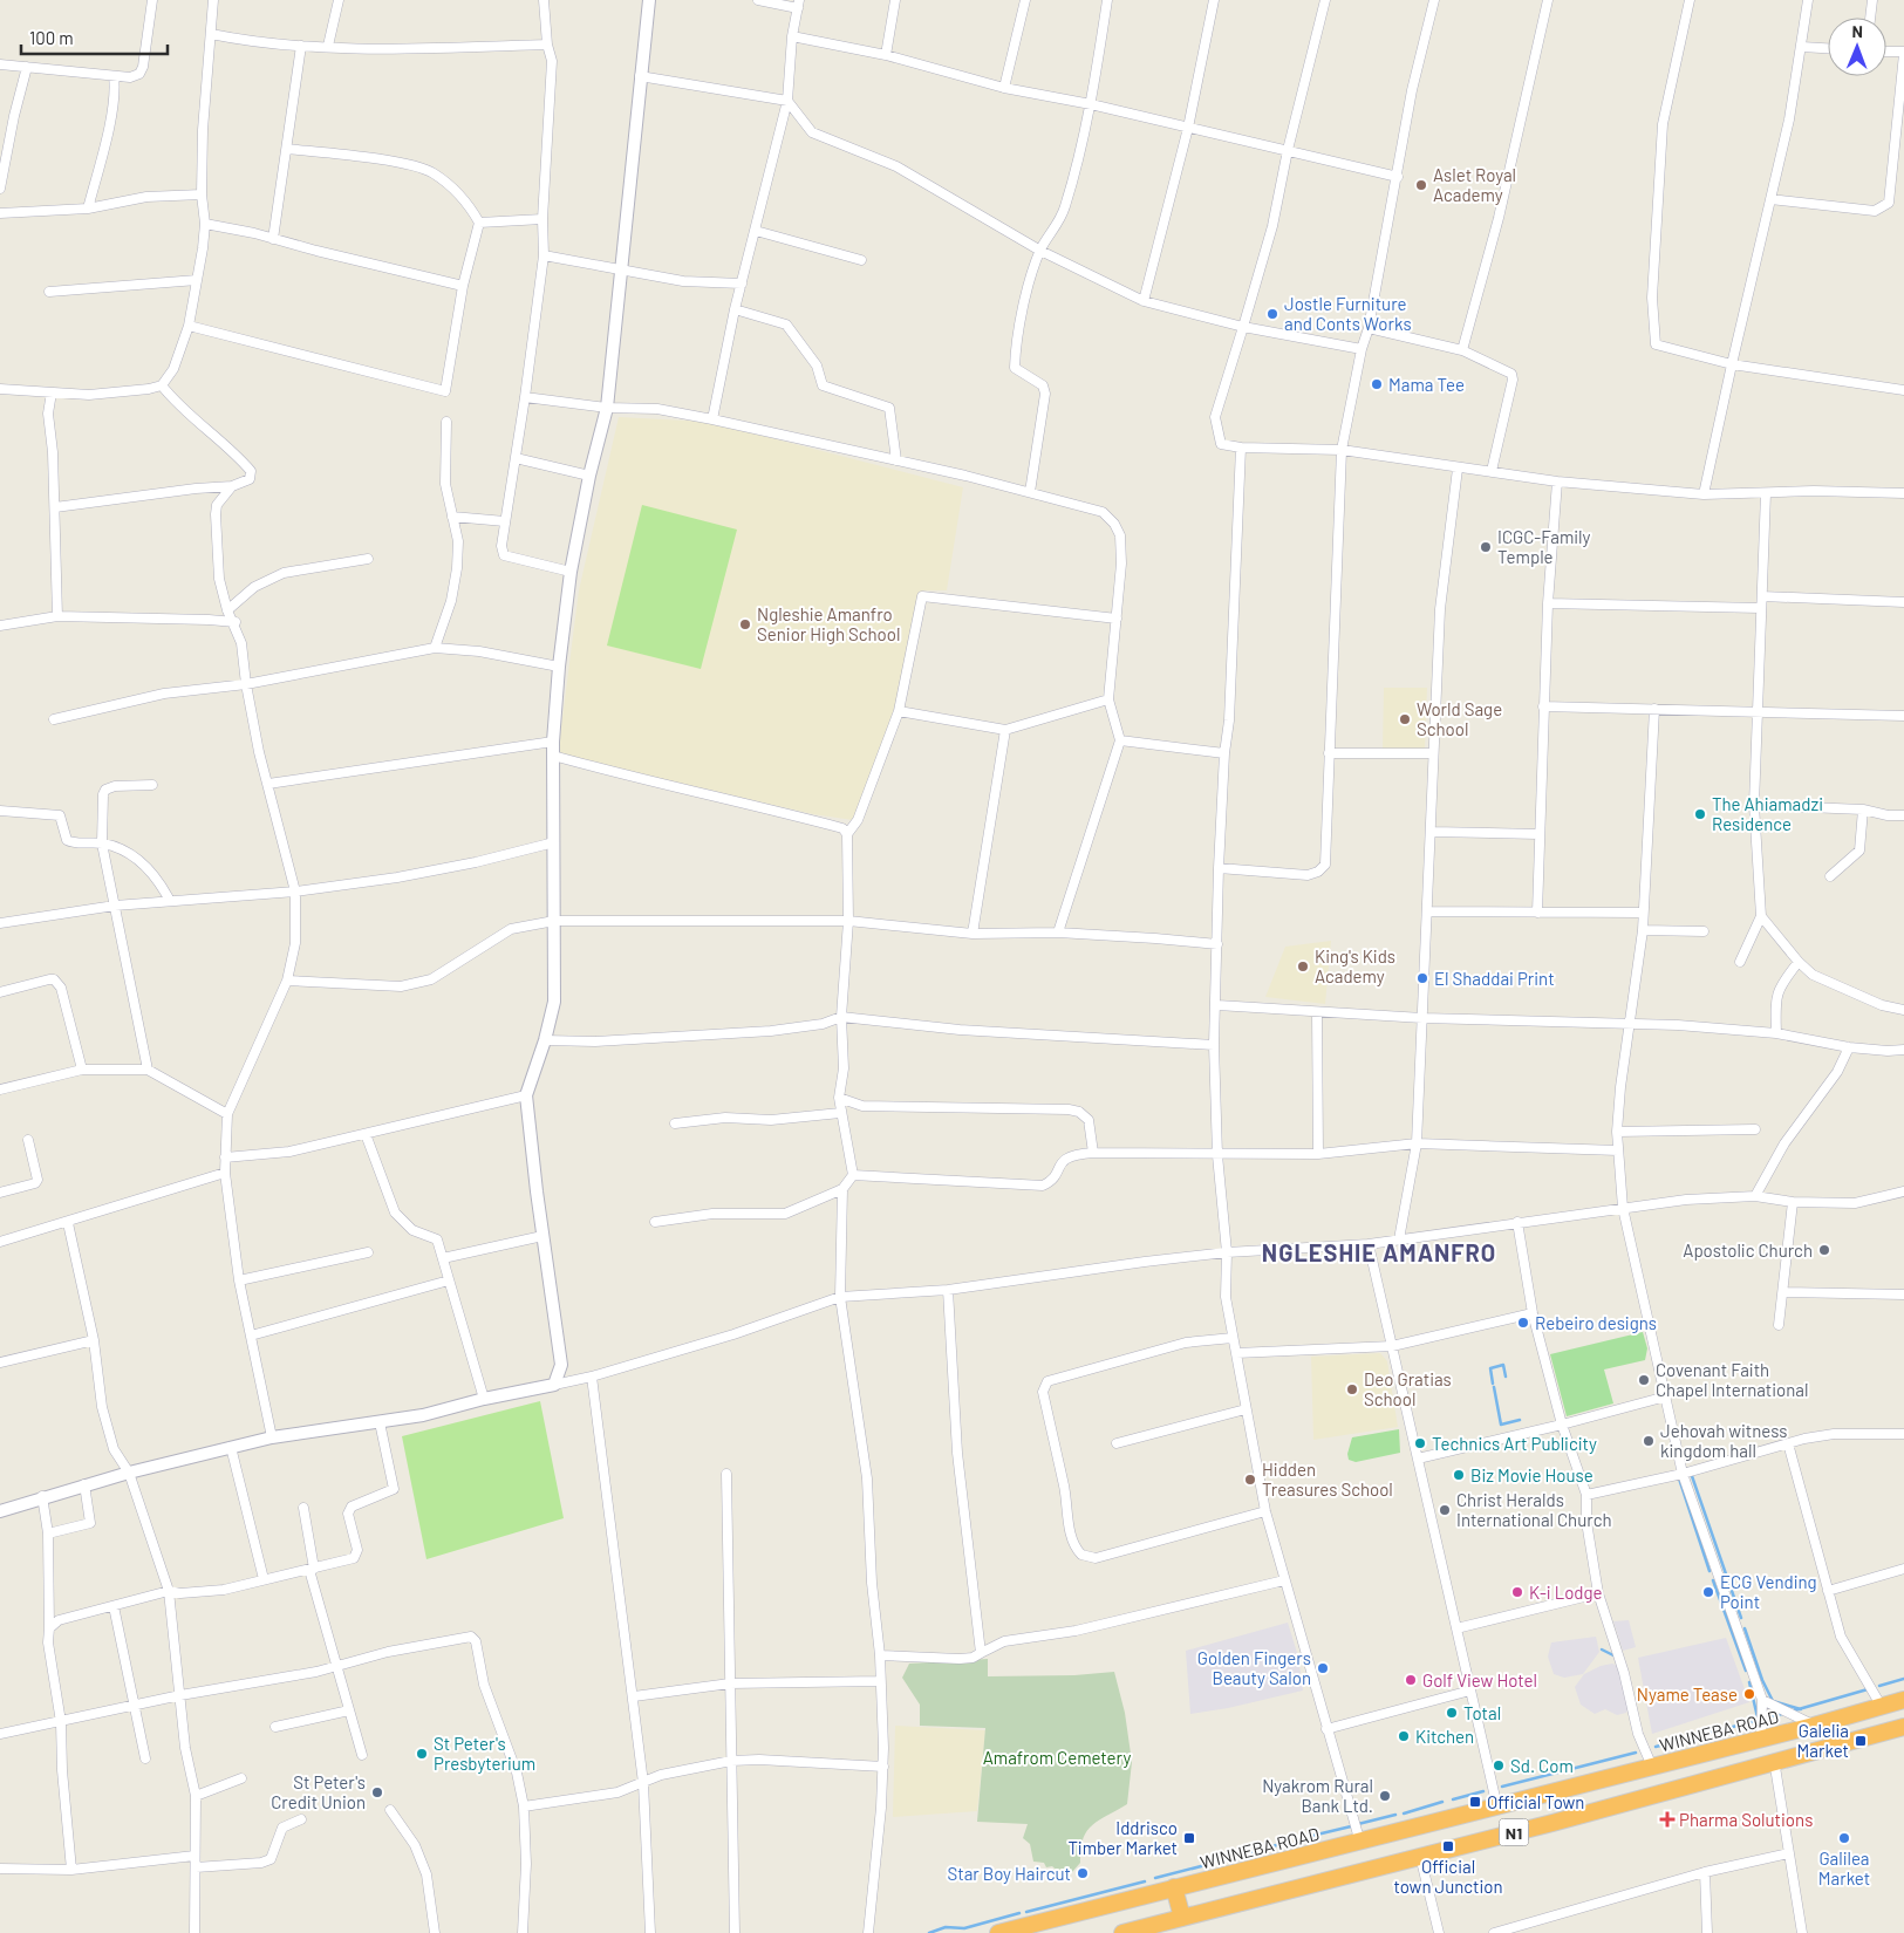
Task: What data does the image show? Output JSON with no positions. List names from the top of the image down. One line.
{"streets":{"highway":["WINNEBA ROAD","N1"]},"districts":["NGLESHIE AMANFRO"],"parks":["Amafrom Cemetery"],"places":{"other":["Aslet Royal Academy","Jostle Furniture and Conts Works","Mama Tee","ICGC-Family Temple","Ngleshie Amanfro Senior High School","World Sage School","The Ahiamadzi Residence","King's Kids Academy","El Shaddai Print","Apostolic Church","Rebeiro designs","Covenant Faith Chapel International","Deo Gratias School","Jehovah witness kingdom hall","Technics Art Publicity","Biz Movie House","Hidden Treasures School","Christ Heralds International Church","K-i Lodge","ECG Vending Point","Golden Fingers Beauty Salon","Golf View Hotel","Nyame Tease","Total","Kitchen","St Peter's Presbyterium","Sd. Com","St Peter's Credit Union","Nyakrom Rural Bank Ltd.","Galilea Market","Star Boy Haircut"],"transit":["Galelia Market","Official Town","Iddrisco Timber Market","Official town Junction"],"health":["Pharma Solutions"]},"scale_bar":"100 m","north":"top"}
